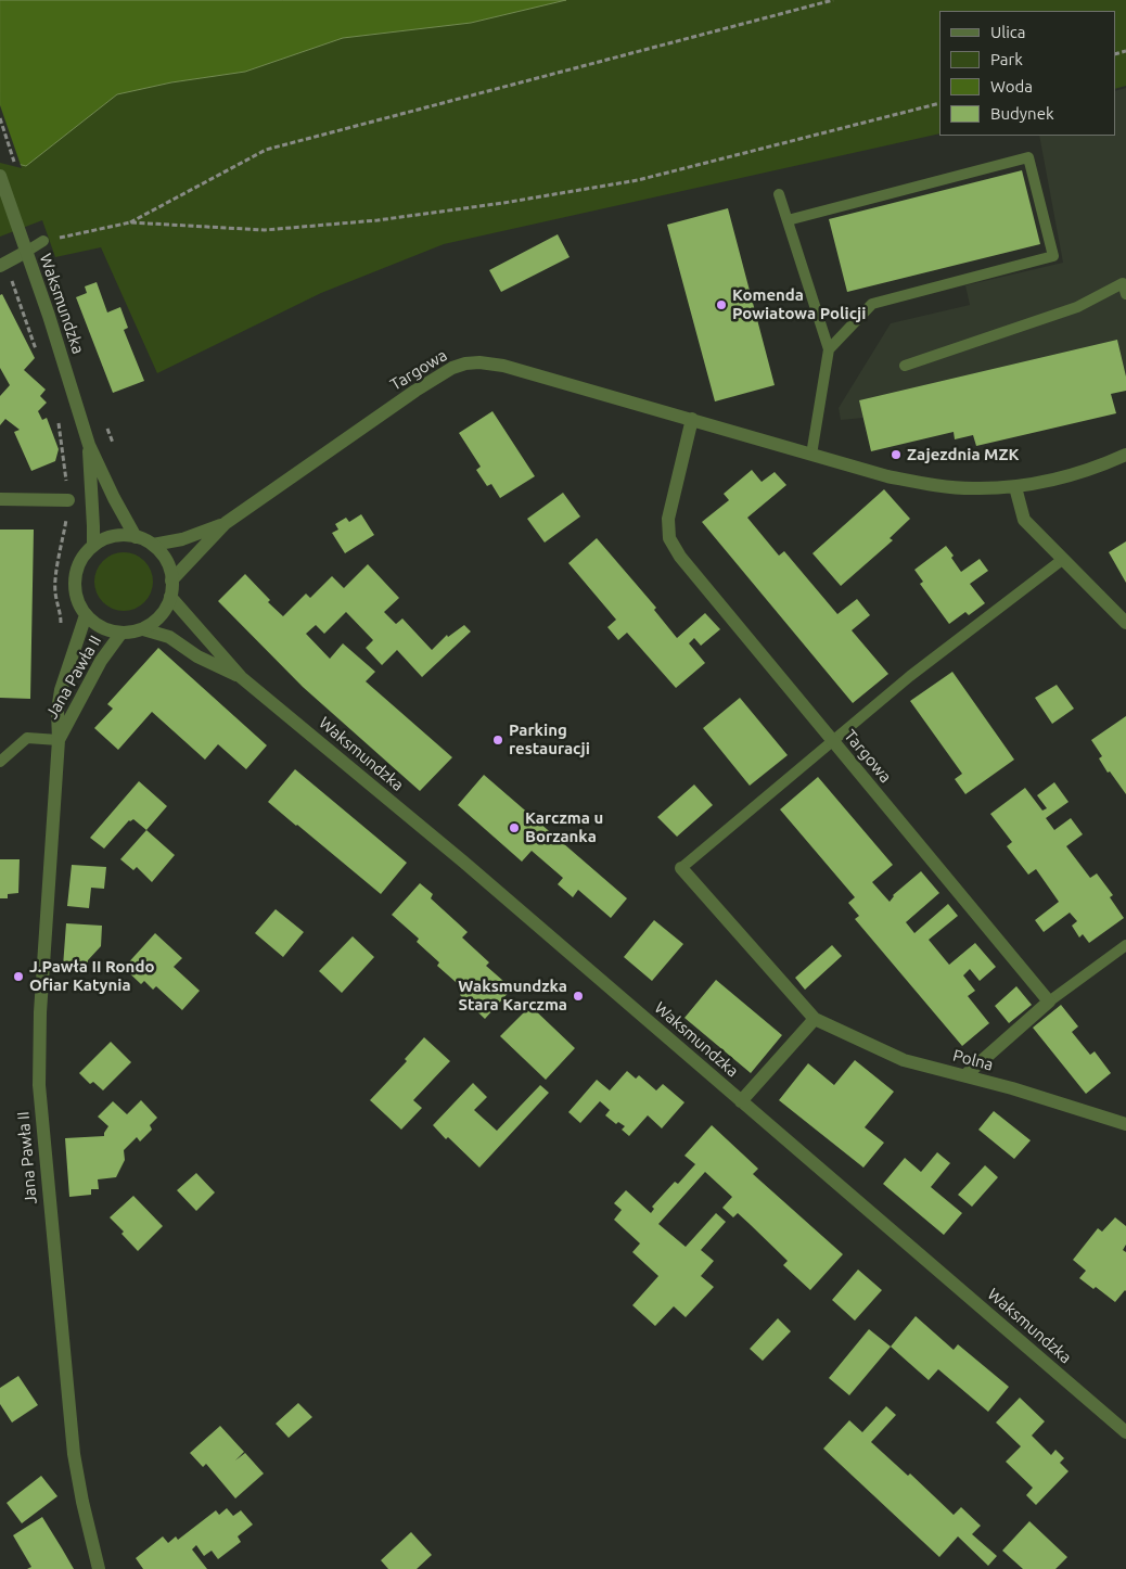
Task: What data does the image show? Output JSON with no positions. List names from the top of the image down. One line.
{"streets":{"street":["Waksmundzka","Targowa","Jana Pawła II","Polna"]},"crossings":[["Waksmundzka","Targowa"],["Waksmundzka","Jana Pawła II"],["Targowa","Jana Pawła II"]],"places":["Komenda Powiatowa Policji","Zajezdnia MZK","Parking restauracji","Karczma u Borzanka","J.Pawła II Rondo Ofiar Katynia","Waksmundzka Stara Karczma"],"legend":["Ulica","Park","Woda","Budynek"]}
